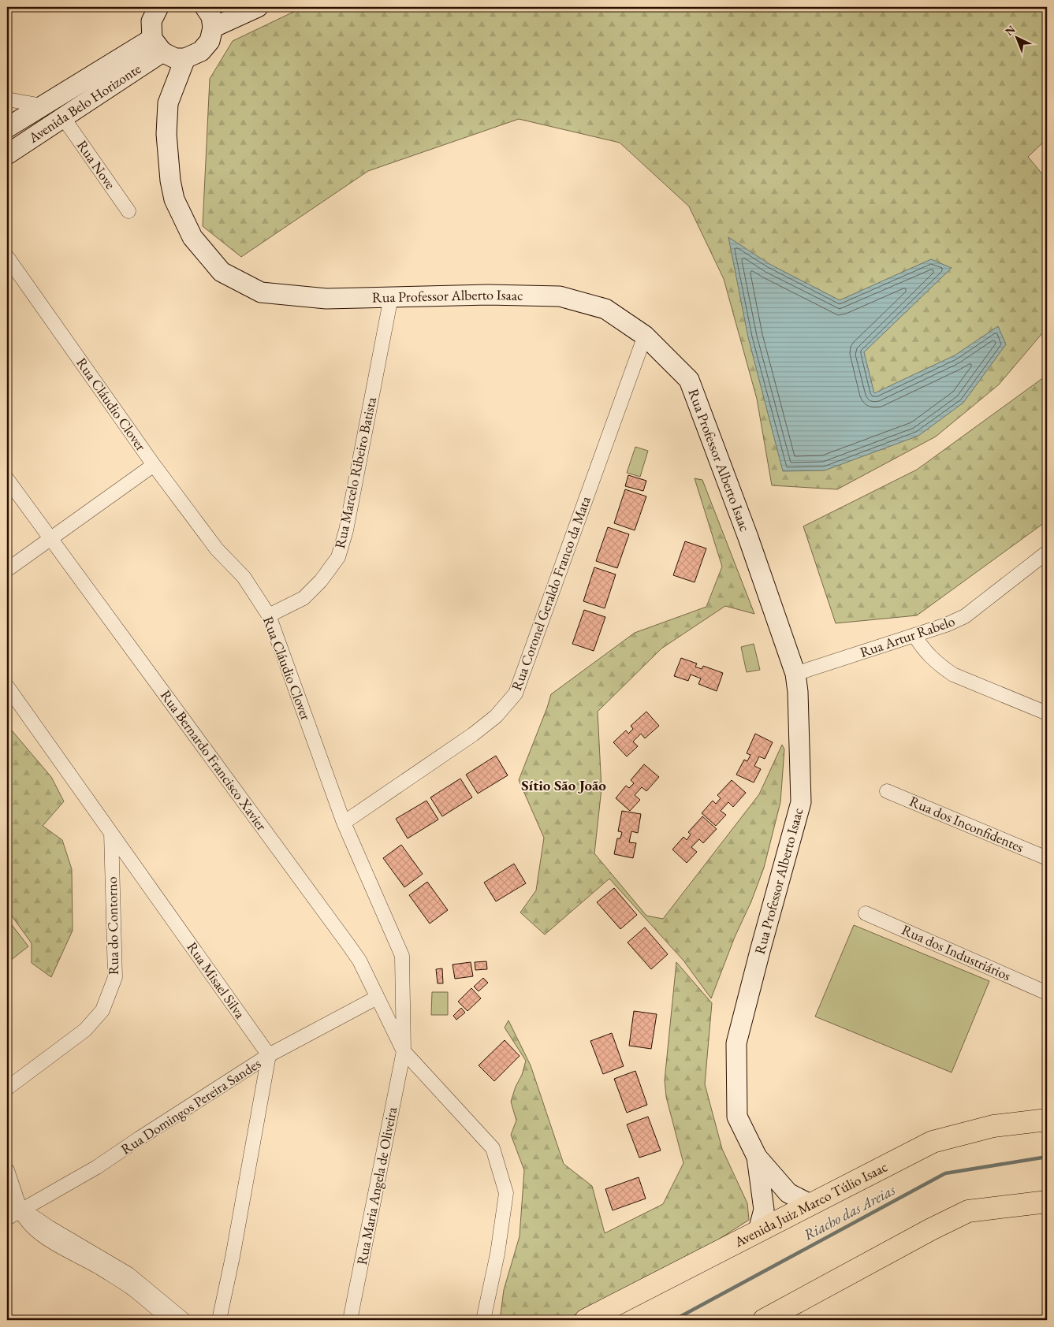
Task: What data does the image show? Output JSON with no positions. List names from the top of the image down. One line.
{"streets":{"main road":["Avenida Belo Horizonte","Rua Professor Alberto Isaac","Avenida Juiz Marco Túlio Isaac"],"street":["Rua Nove","Rua Cláudio Clover","Rua Marcelo Ribeiro Batista","Rua Coronel Geraldo Franco da Mata","Rua Artur Rabelo","Rua Bernardo Francisco Xavier","Rua dos Inconfidentes","Rua do Contorno","Rua dos Industriários","Rua Misael Silva","Rua Domingos Pereira Sandes","Rua Maria Angela de Oliveira"]},"crossings":[["Avenida Belo Horizonte","Rua Nove"],["Rua Professor Alberto Isaac","Rua Marcelo Ribeiro Batista"],["Rua Professor Alberto Isaac","Rua Coronel Geraldo Franco da Mata"],["Rua Professor Alberto Isaac","Rua Artur Rabelo"],["Rua Cláudio Clover","Rua Marcelo Ribeiro Batista"],["Rua Cláudio Clover","Rua Coronel Geraldo Franco da Mata"],["Rua Cláudio Clover","Rua Bernardo Francisco Xavier"],["Rua Cláudio Clover","Rua Maria Angela de Oliveira"],["Rua Bernardo Francisco Xavier","Rua Domingos Pereira Sandes"],["Rua Bernardo Francisco Xavier","Rua Maria Angela de Oliveira"],["Rua do Contorno","Rua Misael Silva"],["Rua Misael Silva","Rua Domingos Pereira Sandes"]],"districts":["Sítio São João"],"water":["Riacho das Areias"],"north":"top left"}
